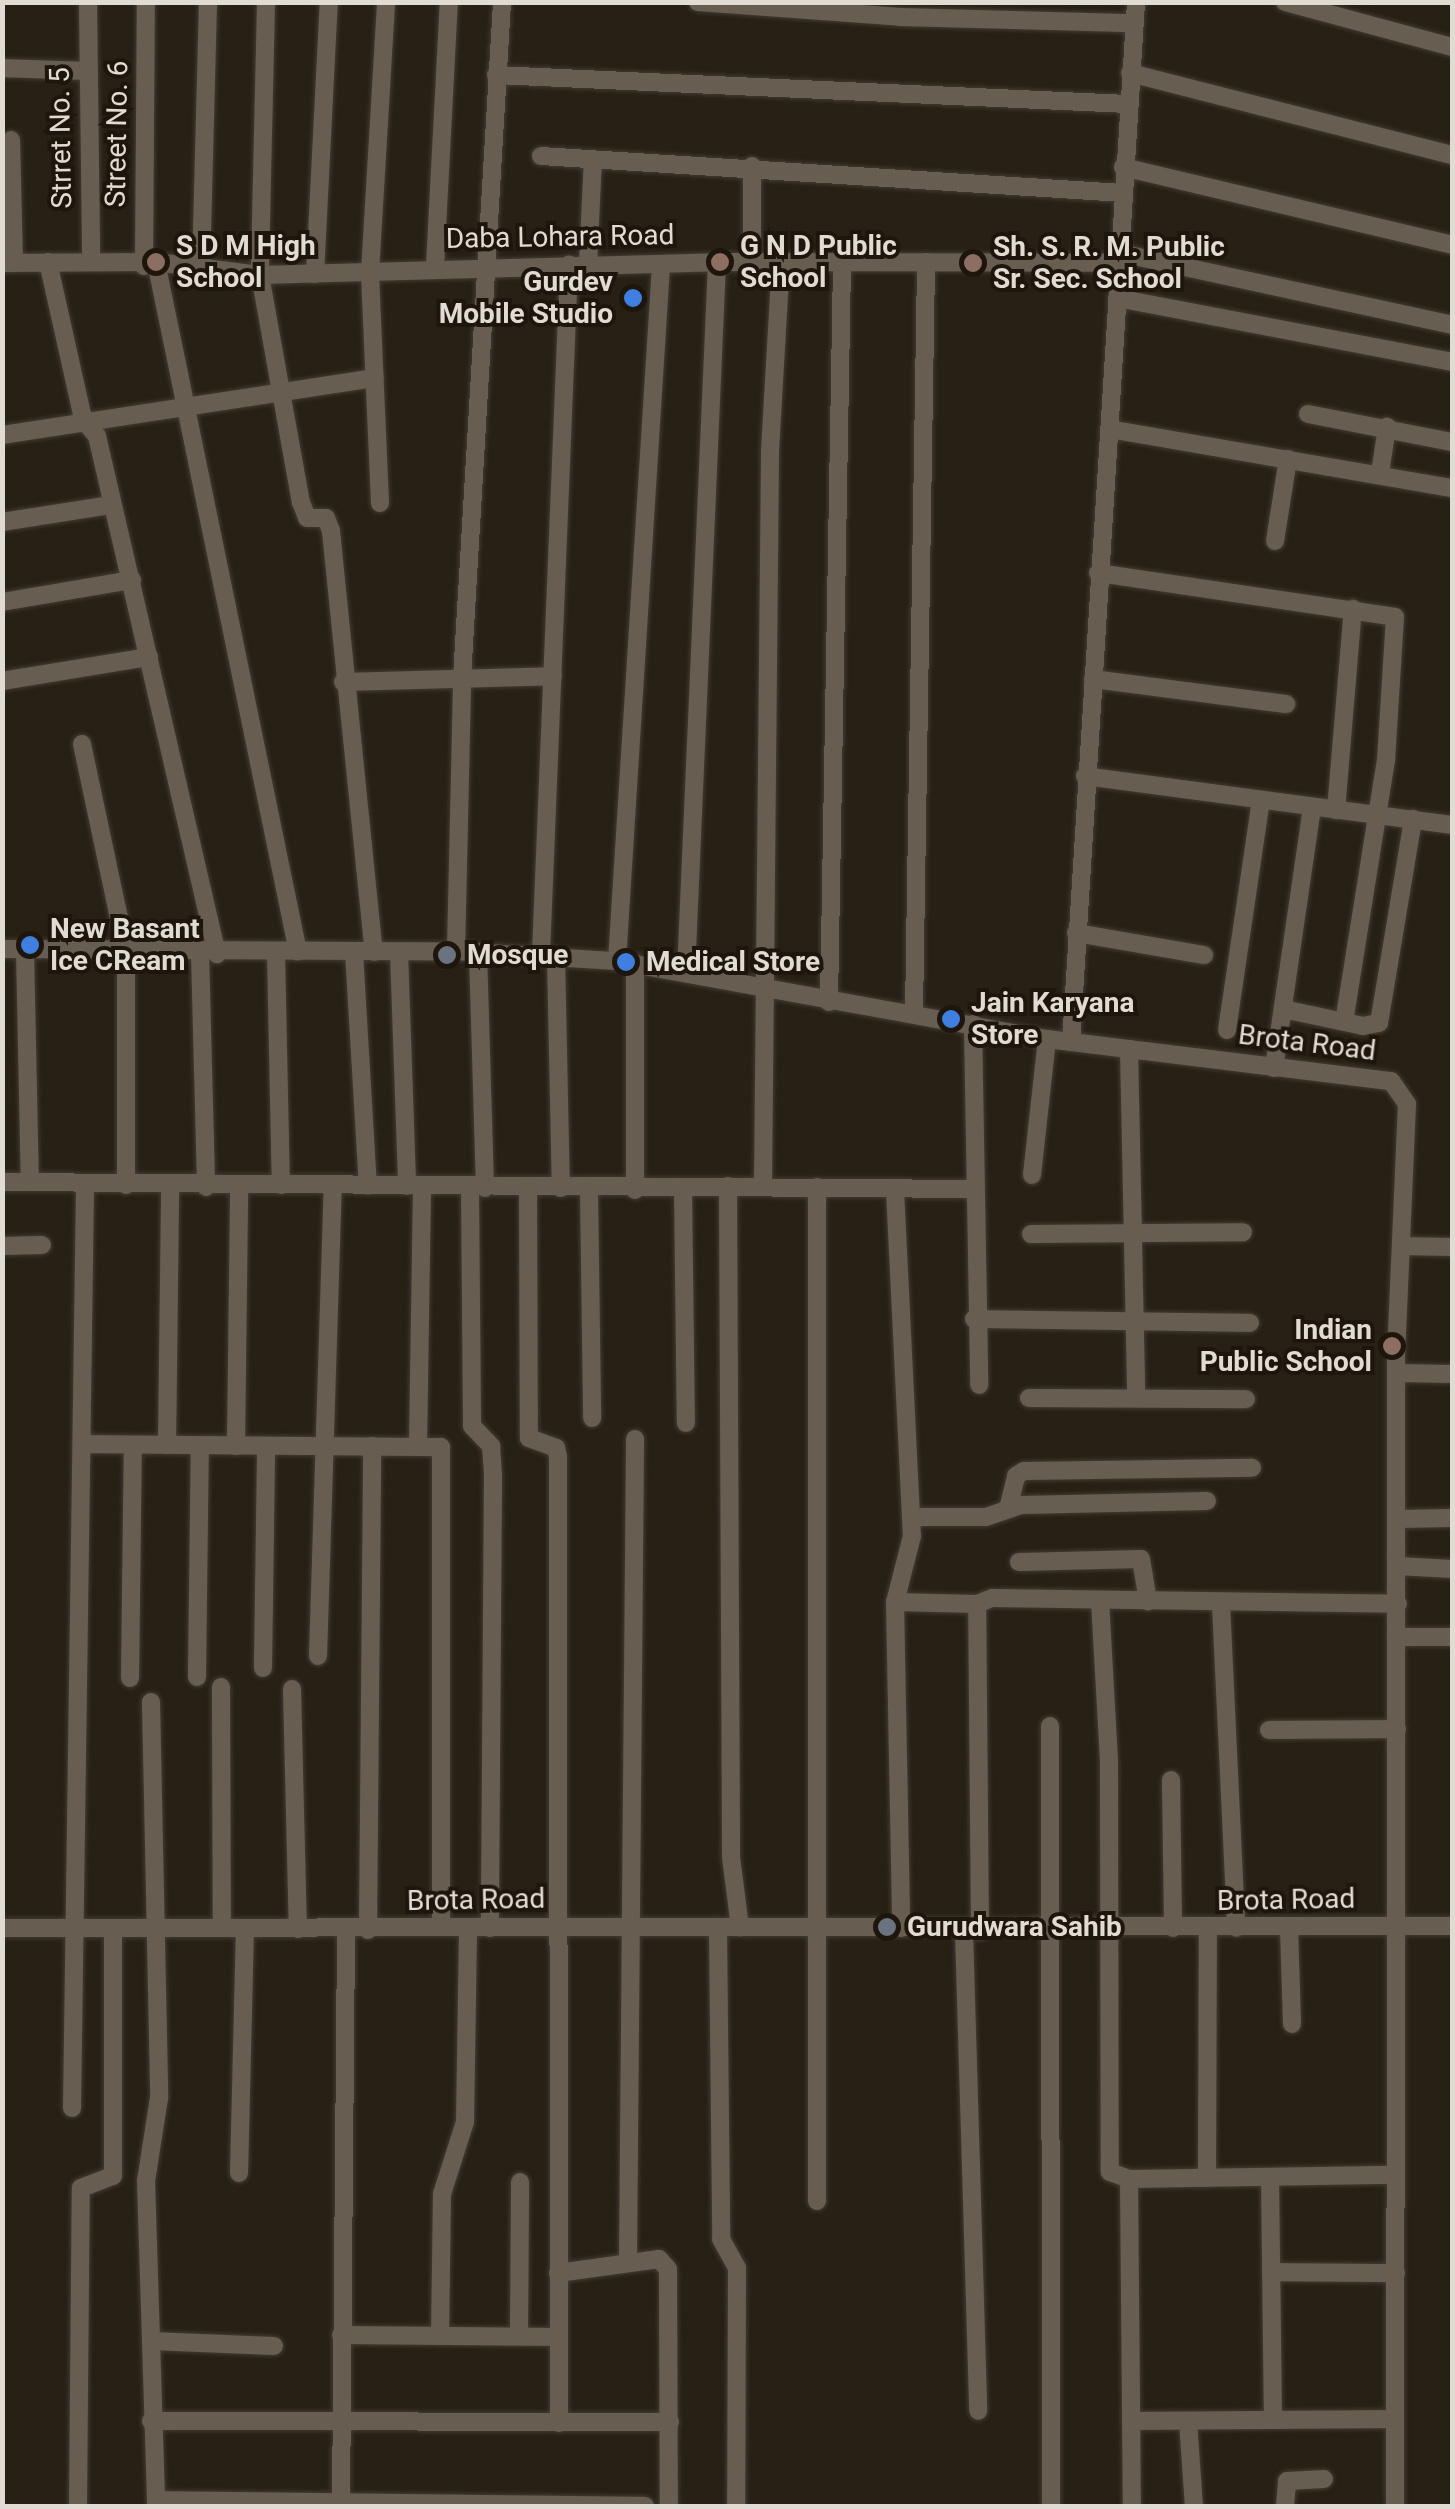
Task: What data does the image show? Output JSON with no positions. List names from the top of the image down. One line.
{"streets":{"street":["Street No. 6","Strret No. 5","Daba Lohara Road","Brota Road"]},"crossings":[["Street No. 6","Daba Lohara Road"],["Street No. 6","Brota Road"],["Strret No. 5","Daba Lohara Road"]],"places":["S D M High School","G N D Public School","Sh. S. R. M. Public Sr. Sec. School","Gurdev Mobile Studio","New Basant Ice CReam","Mosque","Medical Store","Jain Karyana Store","Indian Public School","Gurudwara Sahib"]}
